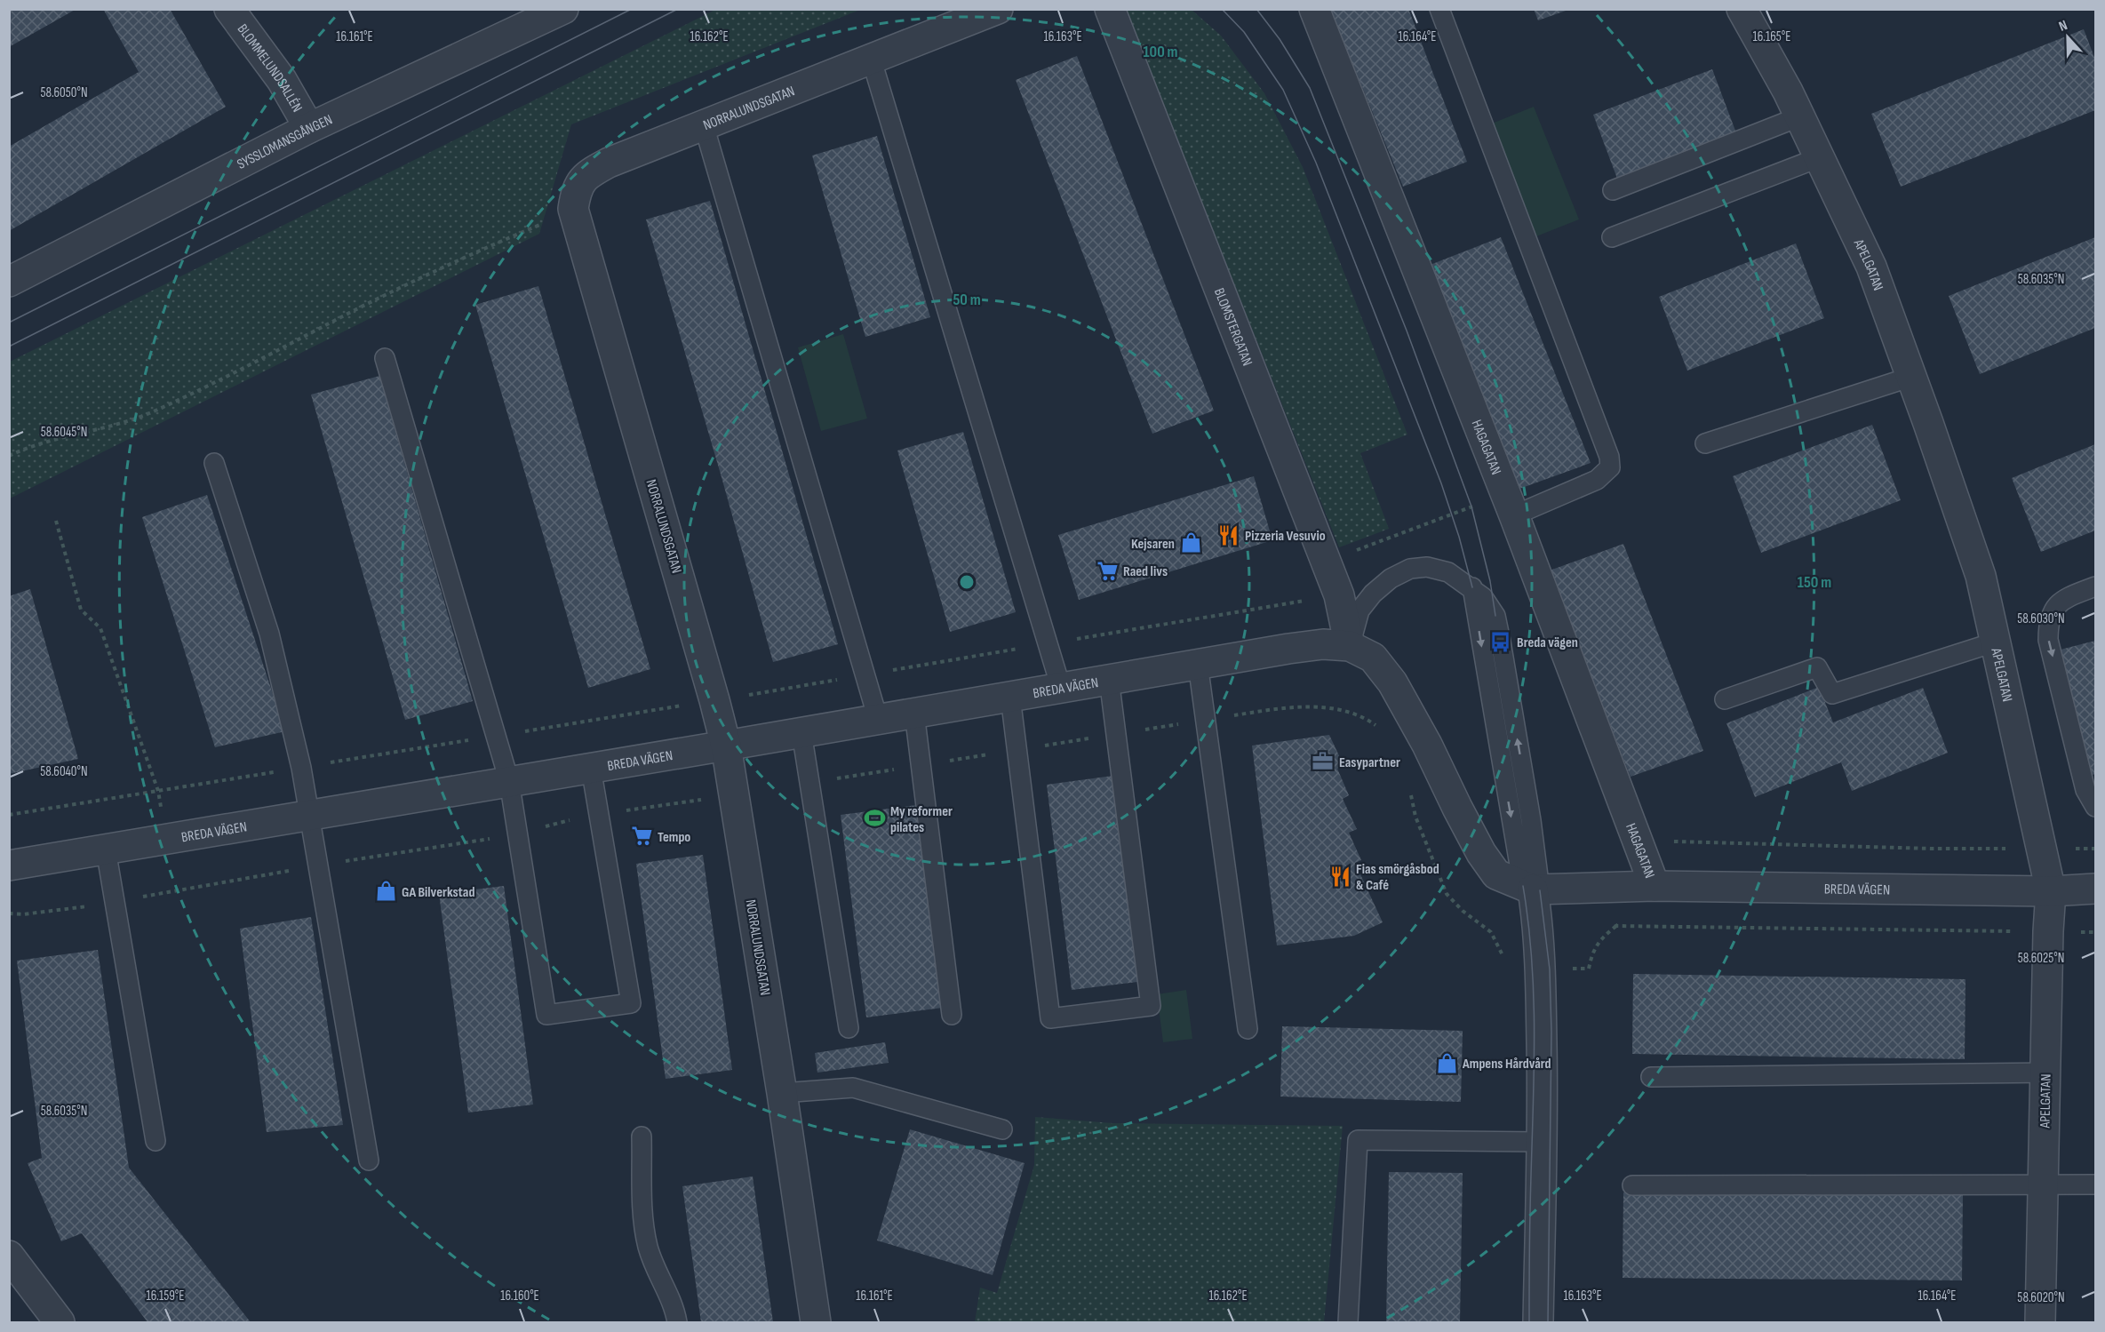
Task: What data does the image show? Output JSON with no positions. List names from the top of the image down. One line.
{"streets":{"street":["BLOMMELUNDSALLÉN","NORRALUNDSGATAN","SYSSLOMANSGÅNGEN","APELGATAN","BLOMSTERGATAN","HAGAGATAN","BREDA VÄGEN"]},"crossings":[["BLOMMELUNDSALLÉN","SYSSLOMANSGÅNGEN"],["NORRALUNDSGATAN","BREDA VÄGEN"],["APELGATAN","BREDA VÄGEN"],["BLOMSTERGATAN","BREDA VÄGEN"],["HAGAGATAN","BREDA VÄGEN"]],"places":{"restaurant":["Pizzeria Vesuvio","Fias smörgåsbod & Café"],"shop":["Kejsaren","GA Bilverkstad","Ampens Hårdvård"],"supermarket":["Raed livs","Tempo"],"bus stop":["Breda vägen"],"office":["Easypartner"],"sports":["My reformer pilates"]},"north":"top","coordinates":["16.161°E","16.162°E","16.163°E","16.164°E","16.165°E","58.6050°N","58.6035°N","58.6045°N","58.6030°N","58.6040°N","58.6025°N","16.159°E","16.160°E","58.6020°N"],"rings":["100 m","50 m","150 m"]}
